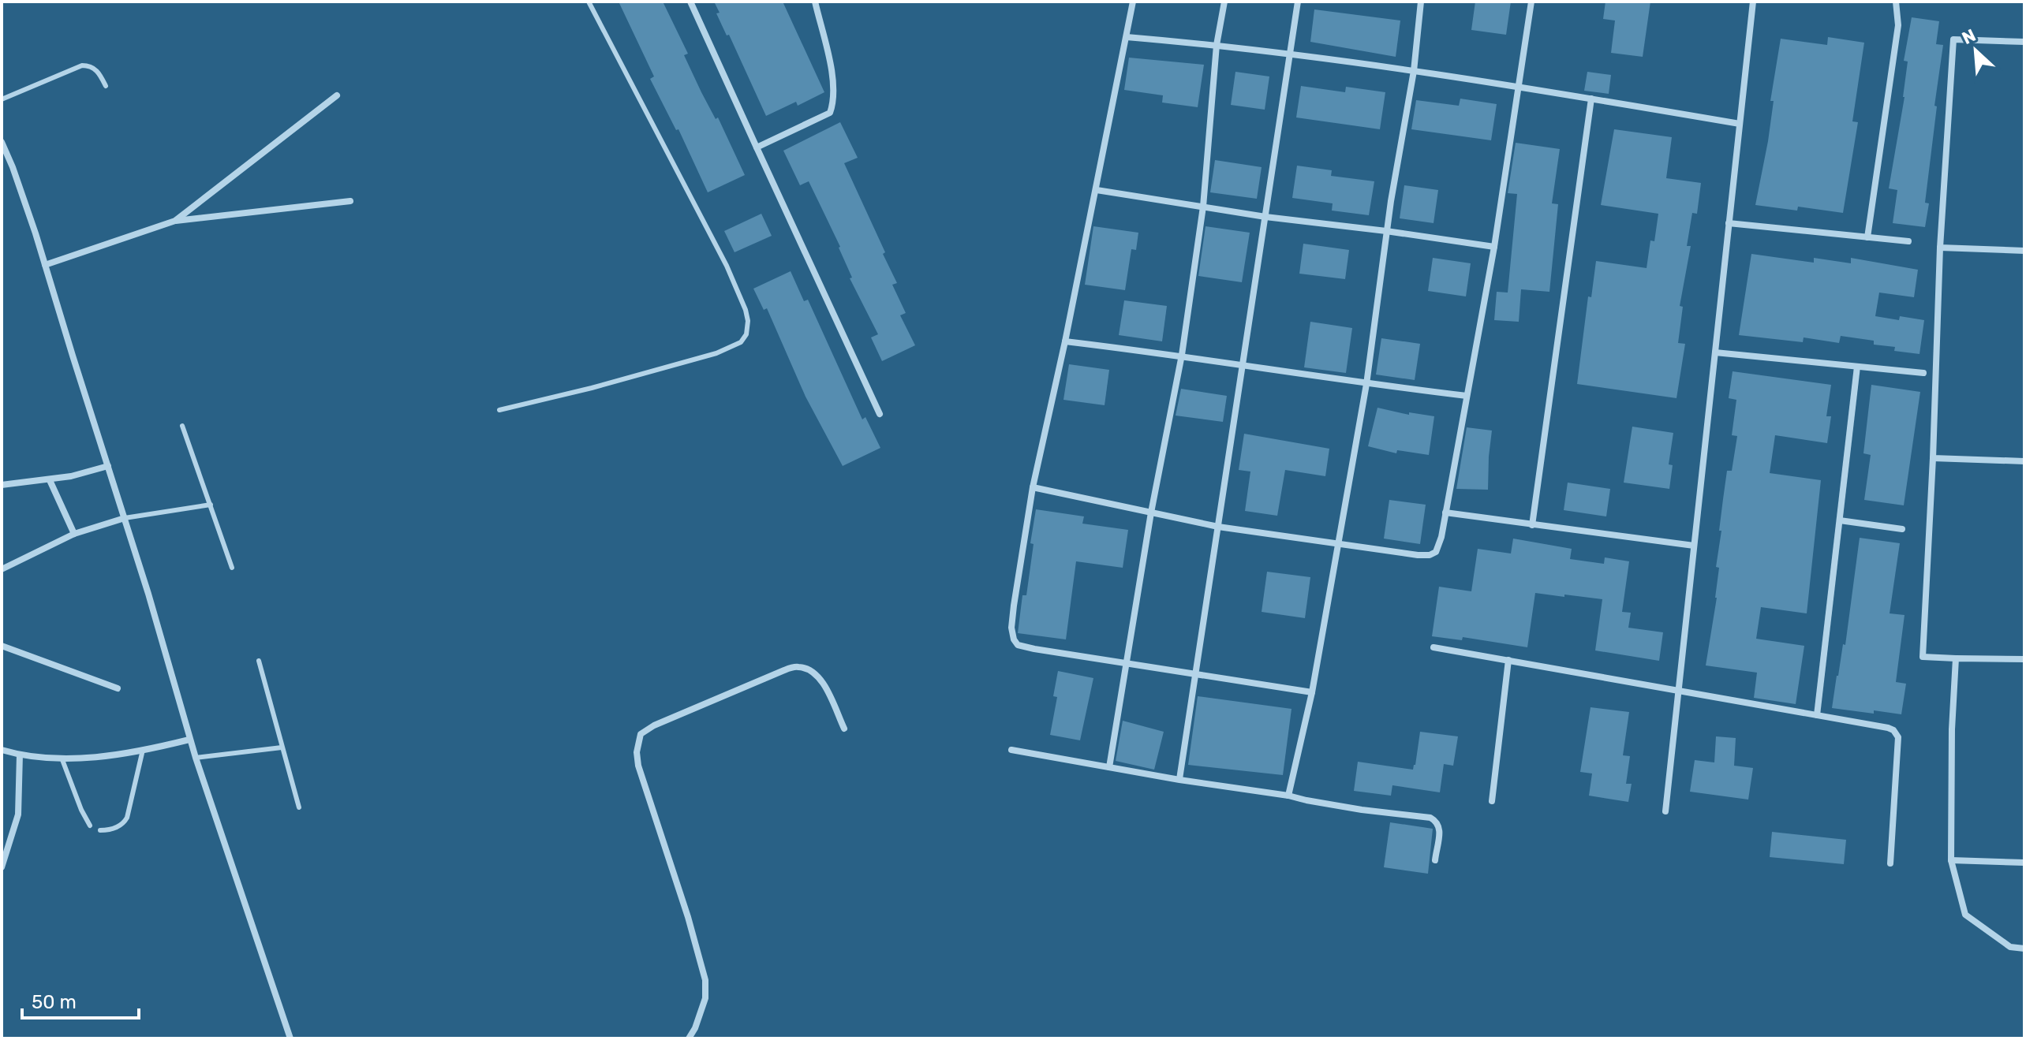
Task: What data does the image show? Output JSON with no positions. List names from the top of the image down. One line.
{"scale_bar":"50 m","north":"top left"}
